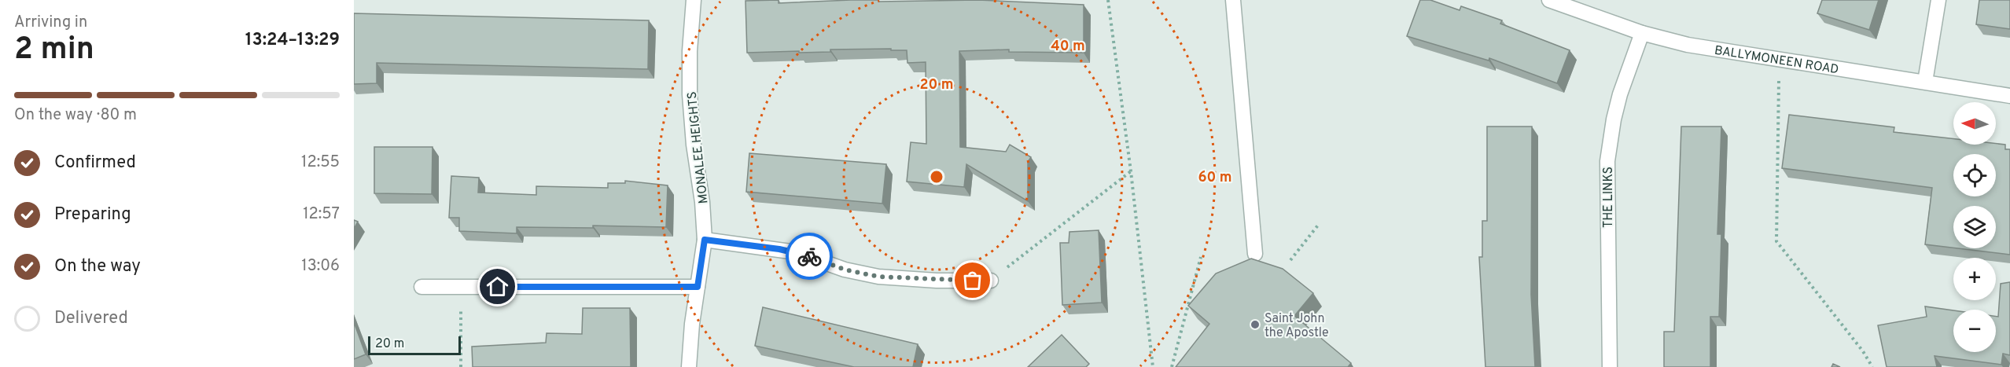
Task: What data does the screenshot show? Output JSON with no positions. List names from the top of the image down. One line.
{"streets":{"street":["BALLYMONEEN ROAD","MONALEE HEIGHTS","THE LINKS"]},"crossings":[["BALLYMONEEN ROAD","THE LINKS"]],"places":["Saint John the Apostle"],"scale_bar":"20 m","north":"left","page":{"heading":["2 min","Arriving in","13:24–13:29"],"bar":"On the way · 80 m","map_buttons":["+","−"],"list":[["Confirmed","12:55"],["Preparing","12:57"],["On the way","13:06"],"Delivered"],"scale":"20 m"},"rings":["40 m","20 m","60 m"]}
